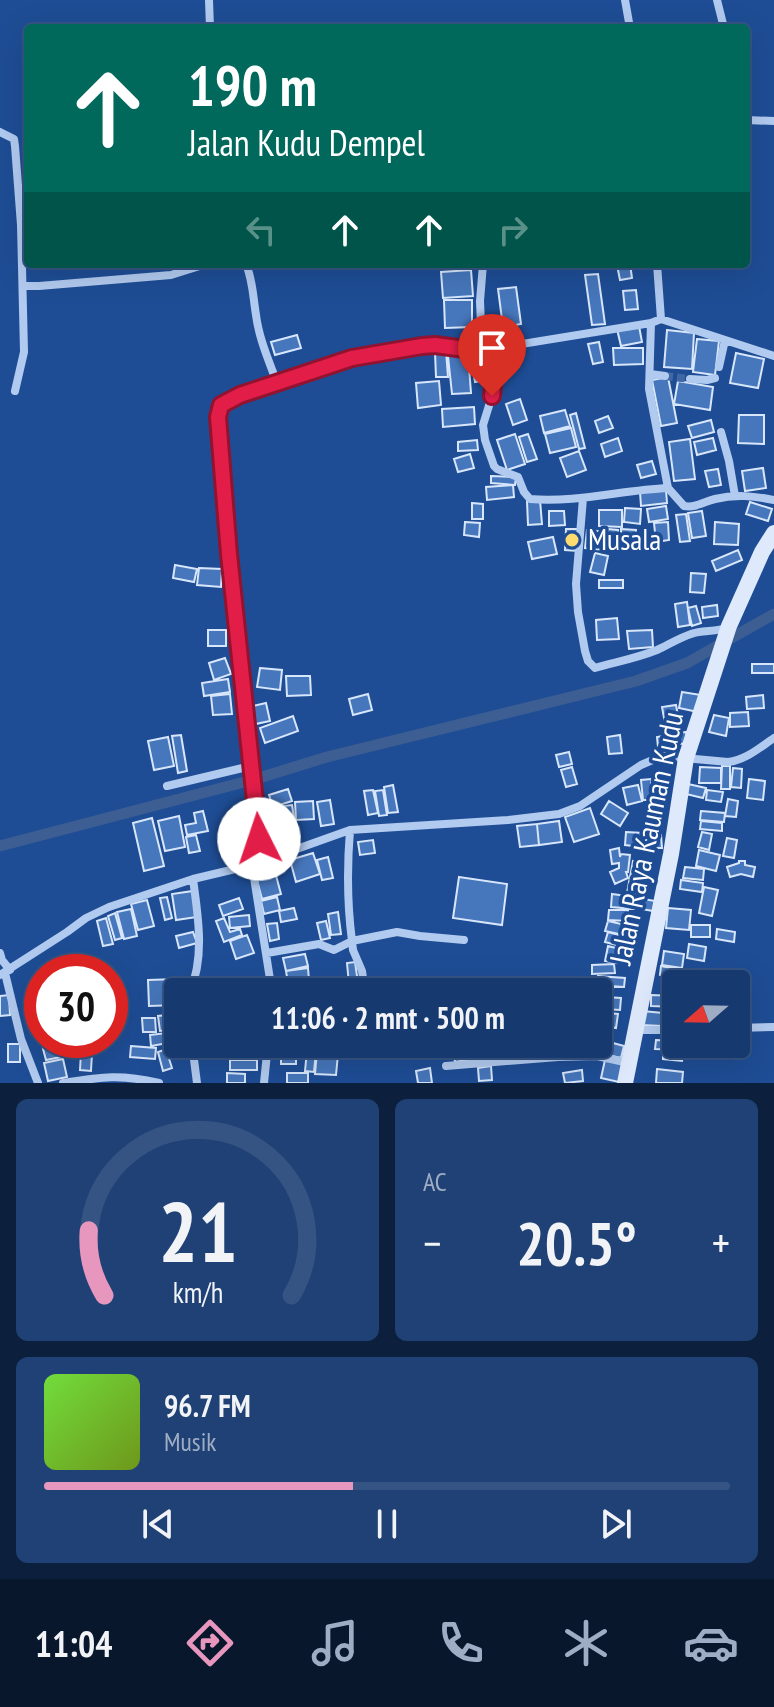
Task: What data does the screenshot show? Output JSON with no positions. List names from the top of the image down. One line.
{"streets":{"street":["Jalan Raya Kauman Kudu"]},"places":["Musala"],"north":"left","page":{"turn":["190 m","Jalan Kudu Dempel"],"limit":"30","trip":"11:06 · 2 mnt · 500 m","tile":"AC","heat":["−","20.5°","+"],"song":["96.7 FM","Musik"],"tabs":"11:04","gauge":["21","km/h"]}}
